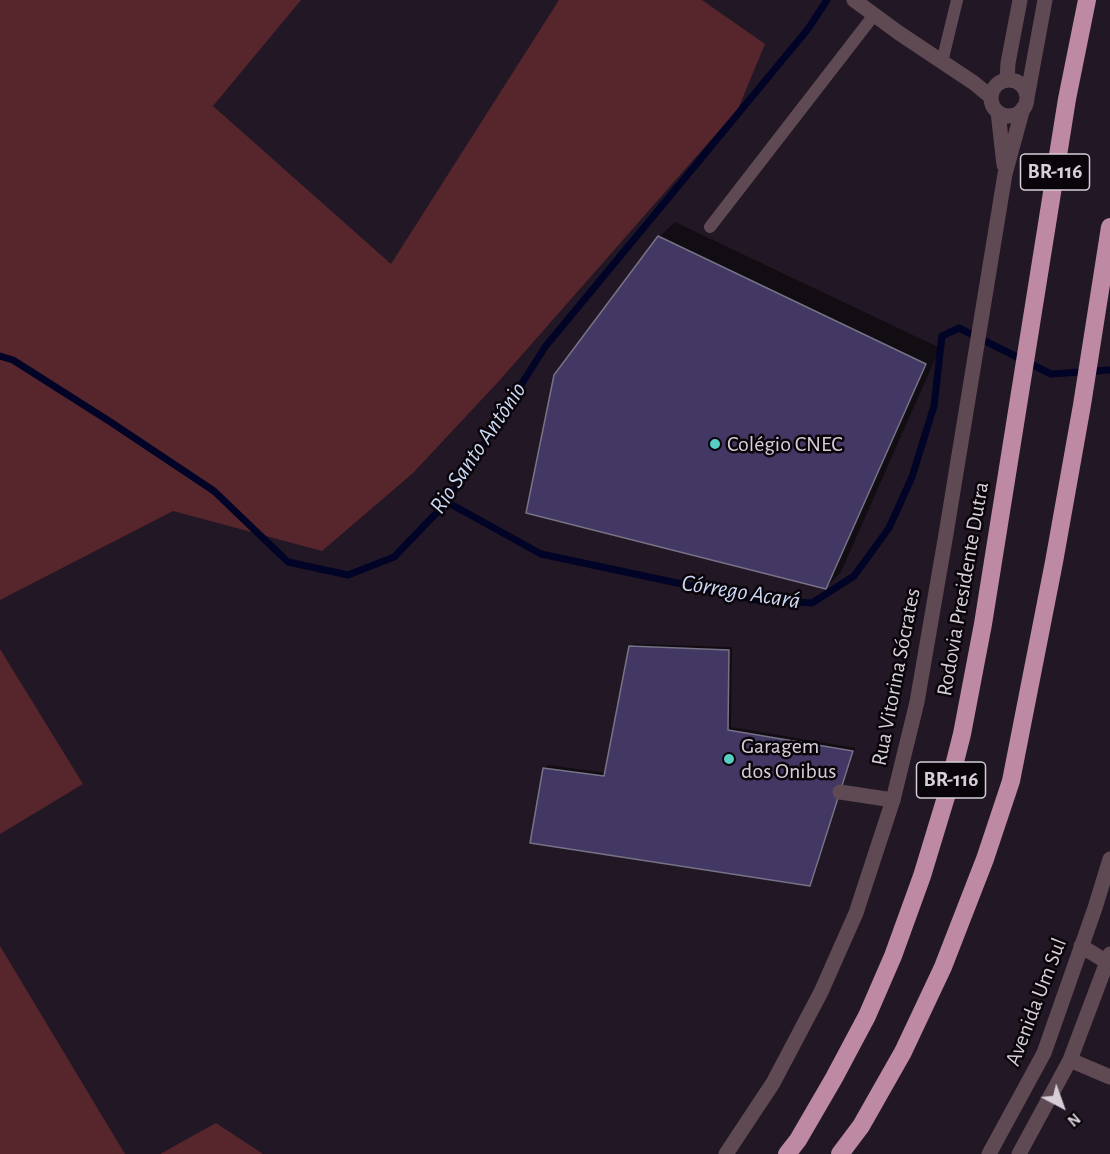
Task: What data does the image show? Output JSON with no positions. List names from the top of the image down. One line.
{"streets":{"highway":["BR-116","Rodovia Presidente Dutra"],"street":["Rua Vitorina Sócrates","Avenida Um Sul"]},"water":["Rio Santo Antônio","Córrego Acará"],"places":["Colégio CNEC","Garagem dos Onibus"],"north":"bottom right"}
